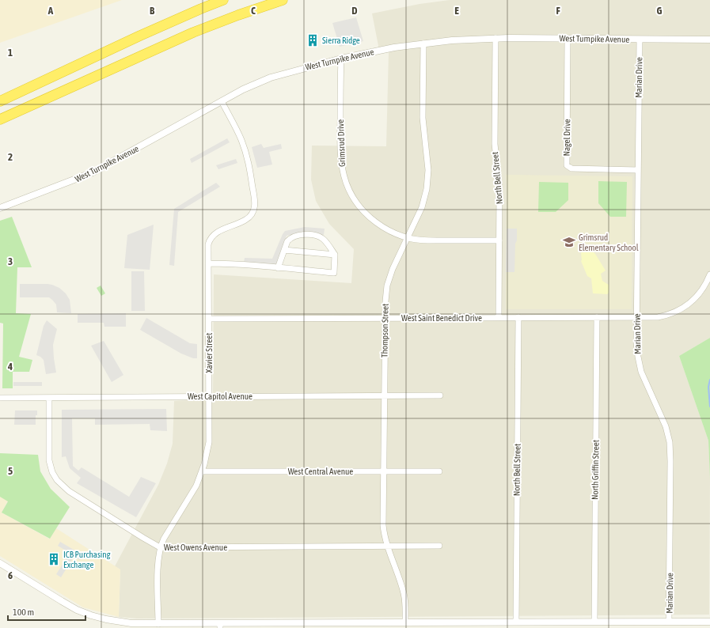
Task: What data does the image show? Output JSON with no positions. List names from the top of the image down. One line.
{"streets":{"street":["West Turnpike Avenue","Marian Drive","Nagel Drive","Grimsrud Drive","North Bell Street","West Saint Benedict Drive","Thompson Street","Xavier Street","West Capitol Avenue","North Griffin Street","West Central Avenue","West Owens Avenue"]},"crossings":[["West Turnpike Avenue","Marian Drive"],["West Turnpike Avenue","Nagel Drive"],["West Turnpike Avenue","Grimsrud Drive"],["West Turnpike Avenue","North Bell Street"],["West Turnpike Avenue","Thompson Street"],["West Turnpike Avenue","Xavier Street"],["Marian Drive","Nagel Drive"],["Marian Drive","West Saint Benedict Drive"],["Grimsrud Drive","North Bell Street"],["Grimsrud Drive","Thompson Street"],["North Bell Street","West Saint Benedict Drive"],["West Saint Benedict Drive","Thompson Street"],["West Saint Benedict Drive","Xavier Street"],["West Saint Benedict Drive","North Griffin Street"],["Thompson Street","West Capitol Avenue"],["Thompson Street","West Central Avenue"],["Thompson Street","West Owens Avenue"],["Xavier Street","West Capitol Avenue"],["Xavier Street","West Central Avenue"],["Xavier Street","West Owens Avenue"],["West Capitol Avenue","West Owens Avenue"]],"places":{"building":["Sierra Ridge","ICB Purchasing Exchange"],"school or university":["Grimsrud Elementary School"]},"scale_bar":"100 m","grid":{"columns":["A","B","C","D","E","F","G"],"rows":["1","2","3","4","5","6"]}}
